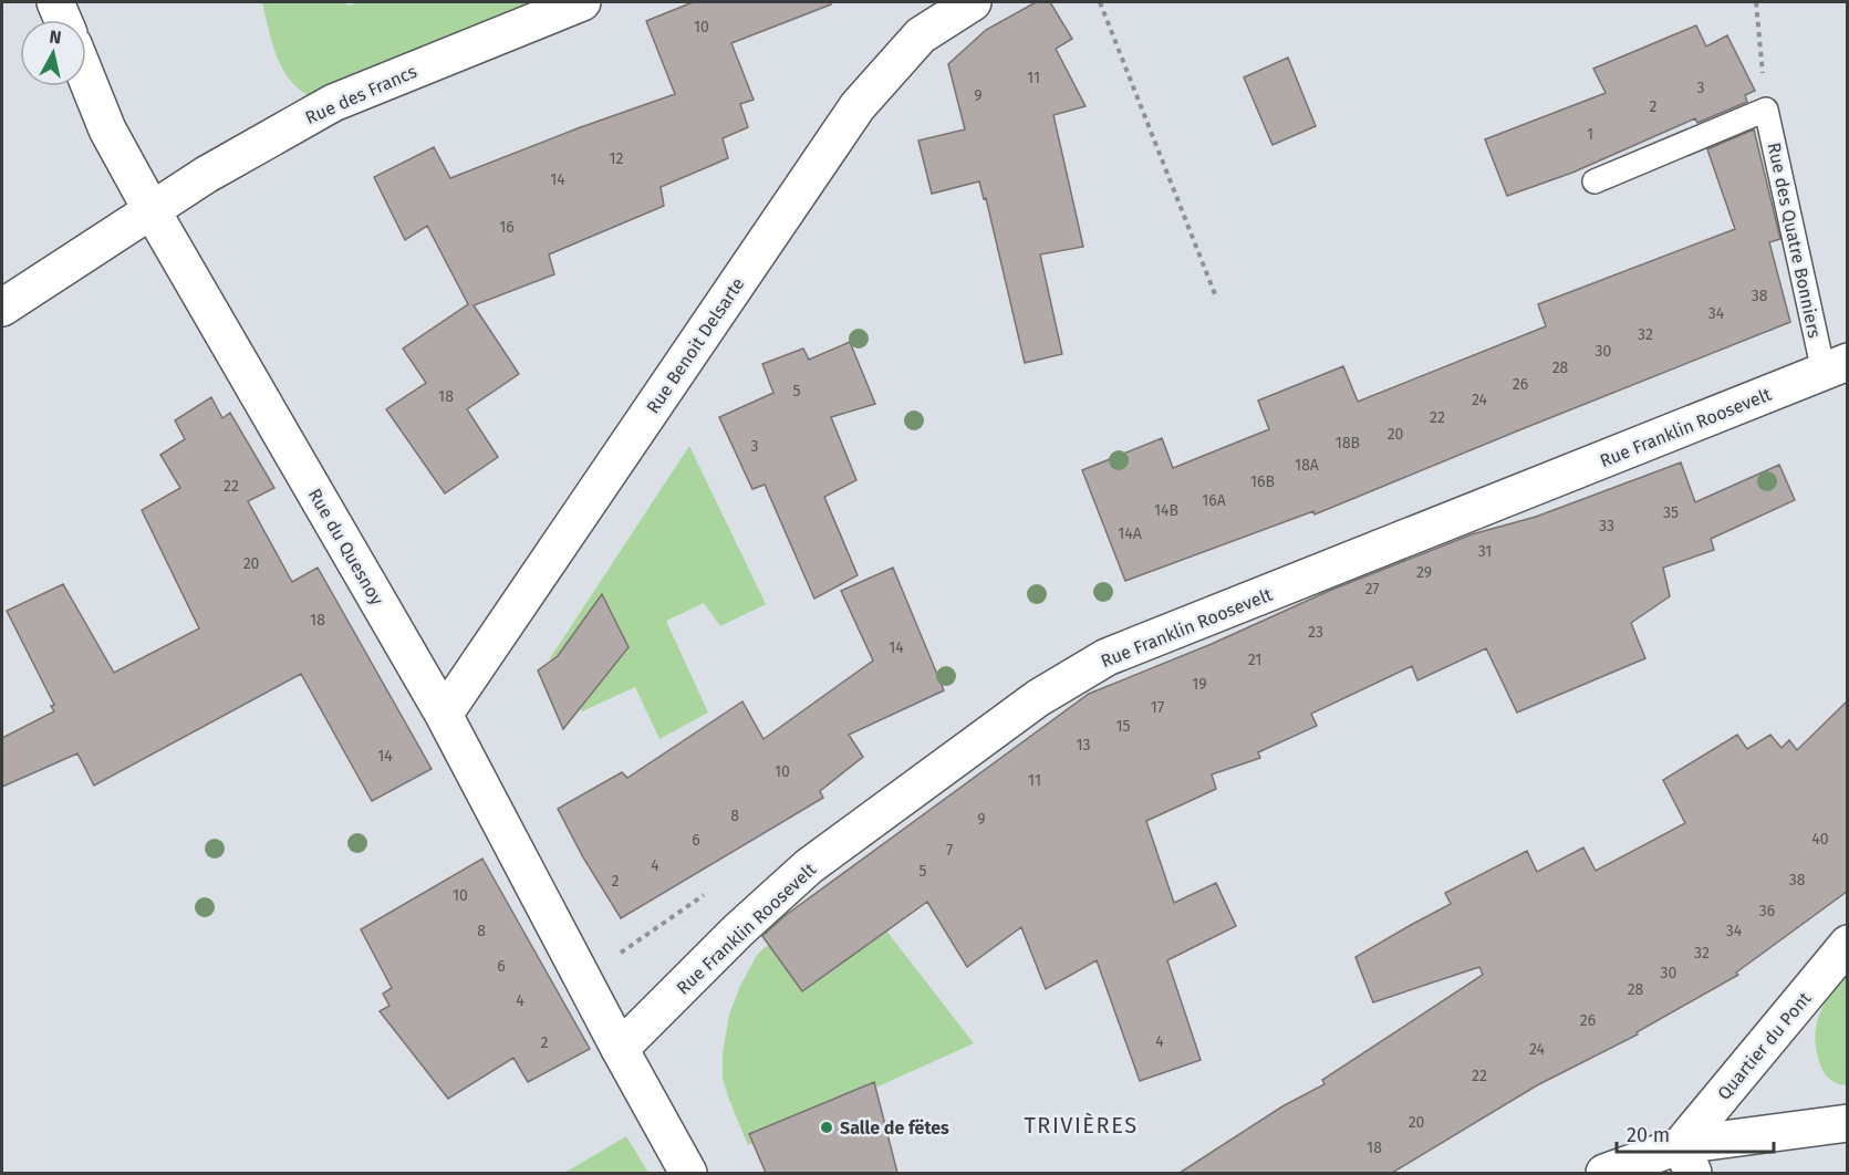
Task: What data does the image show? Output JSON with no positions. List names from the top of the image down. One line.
{"streets":{"street":["Rue des Francs","Rue Benoit Delsarte","Rue Franklin Roosevelt","Rue du Quesnoy","Quartier du Pont"],"lane":["Rue des Quatre Bonniers"]},"crossings":[["Rue des Francs","Rue du Quesnoy"],["Rue des Quatre Bonniers","Rue Franklin Roosevelt"],["Rue Benoit Delsarte","Rue du Quesnoy"],["Rue Franklin Roosevelt","Rue du Quesnoy"]],"districts":["TRIVIÈRES"],"places":["Salle de fëtes"],"house_numbers":["10","11","3","9","2","1","12","14","16","38","34","32","30","28","26","5","18","24","22","20","18B","3","18A","16B","22","16A","14B","35","33","14A","31","20","29","27","18","23","14","21","19","17","15","13","14","10","11","8","9","40","6","7","4","5","38","2","10","36","8","34","32","6","30","28","4","26","4","2","24","22","20","18"],"scale_bar":"20 m","north":"top"}
